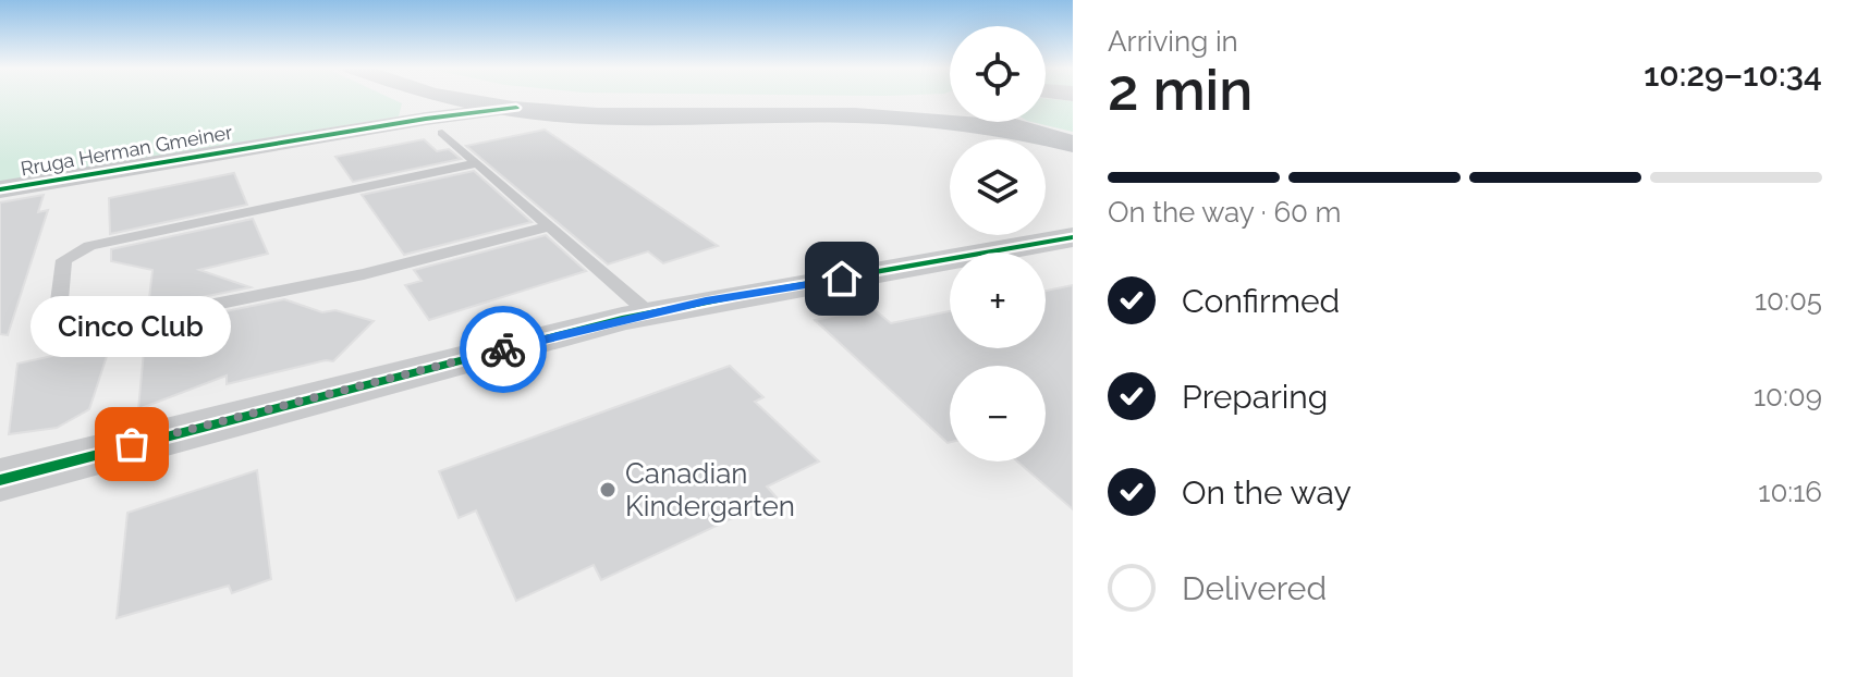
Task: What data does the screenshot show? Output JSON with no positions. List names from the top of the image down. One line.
{"streets":{"street":["Rruga Herman Gmeiner"]},"places":["Cinco Club","Canadian Kindergarten"],"page":{"heading":["2 min","Arriving in","10:29–10:34"],"map_buttons":["+","−"],"bar":"On the way · 60 m","list":[["Confirmed","10:05"],["Preparing","10:09"],["On the way","10:16"],"Delivered"],"bubble":"Cinco Club"}}
